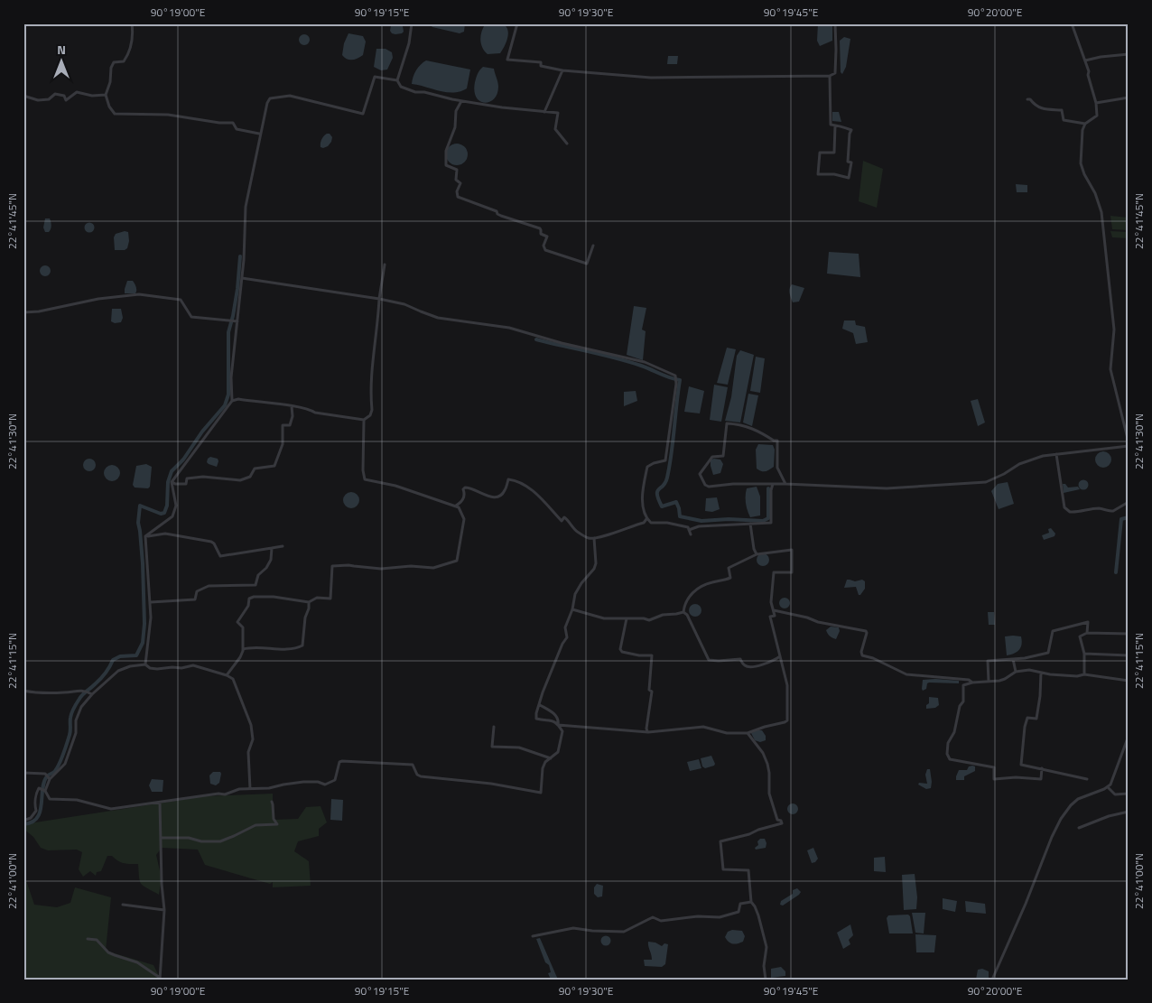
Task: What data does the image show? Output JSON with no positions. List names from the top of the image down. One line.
{"north":"top","coordinates":["90°19'00\"E","90°19'15\"E","90°19'30\"E","90°19'45\"E","90°20'00\"E","22°41'45\"N","22°41'30\"N","22°41'15\"N","22°41'00\"N"]}
